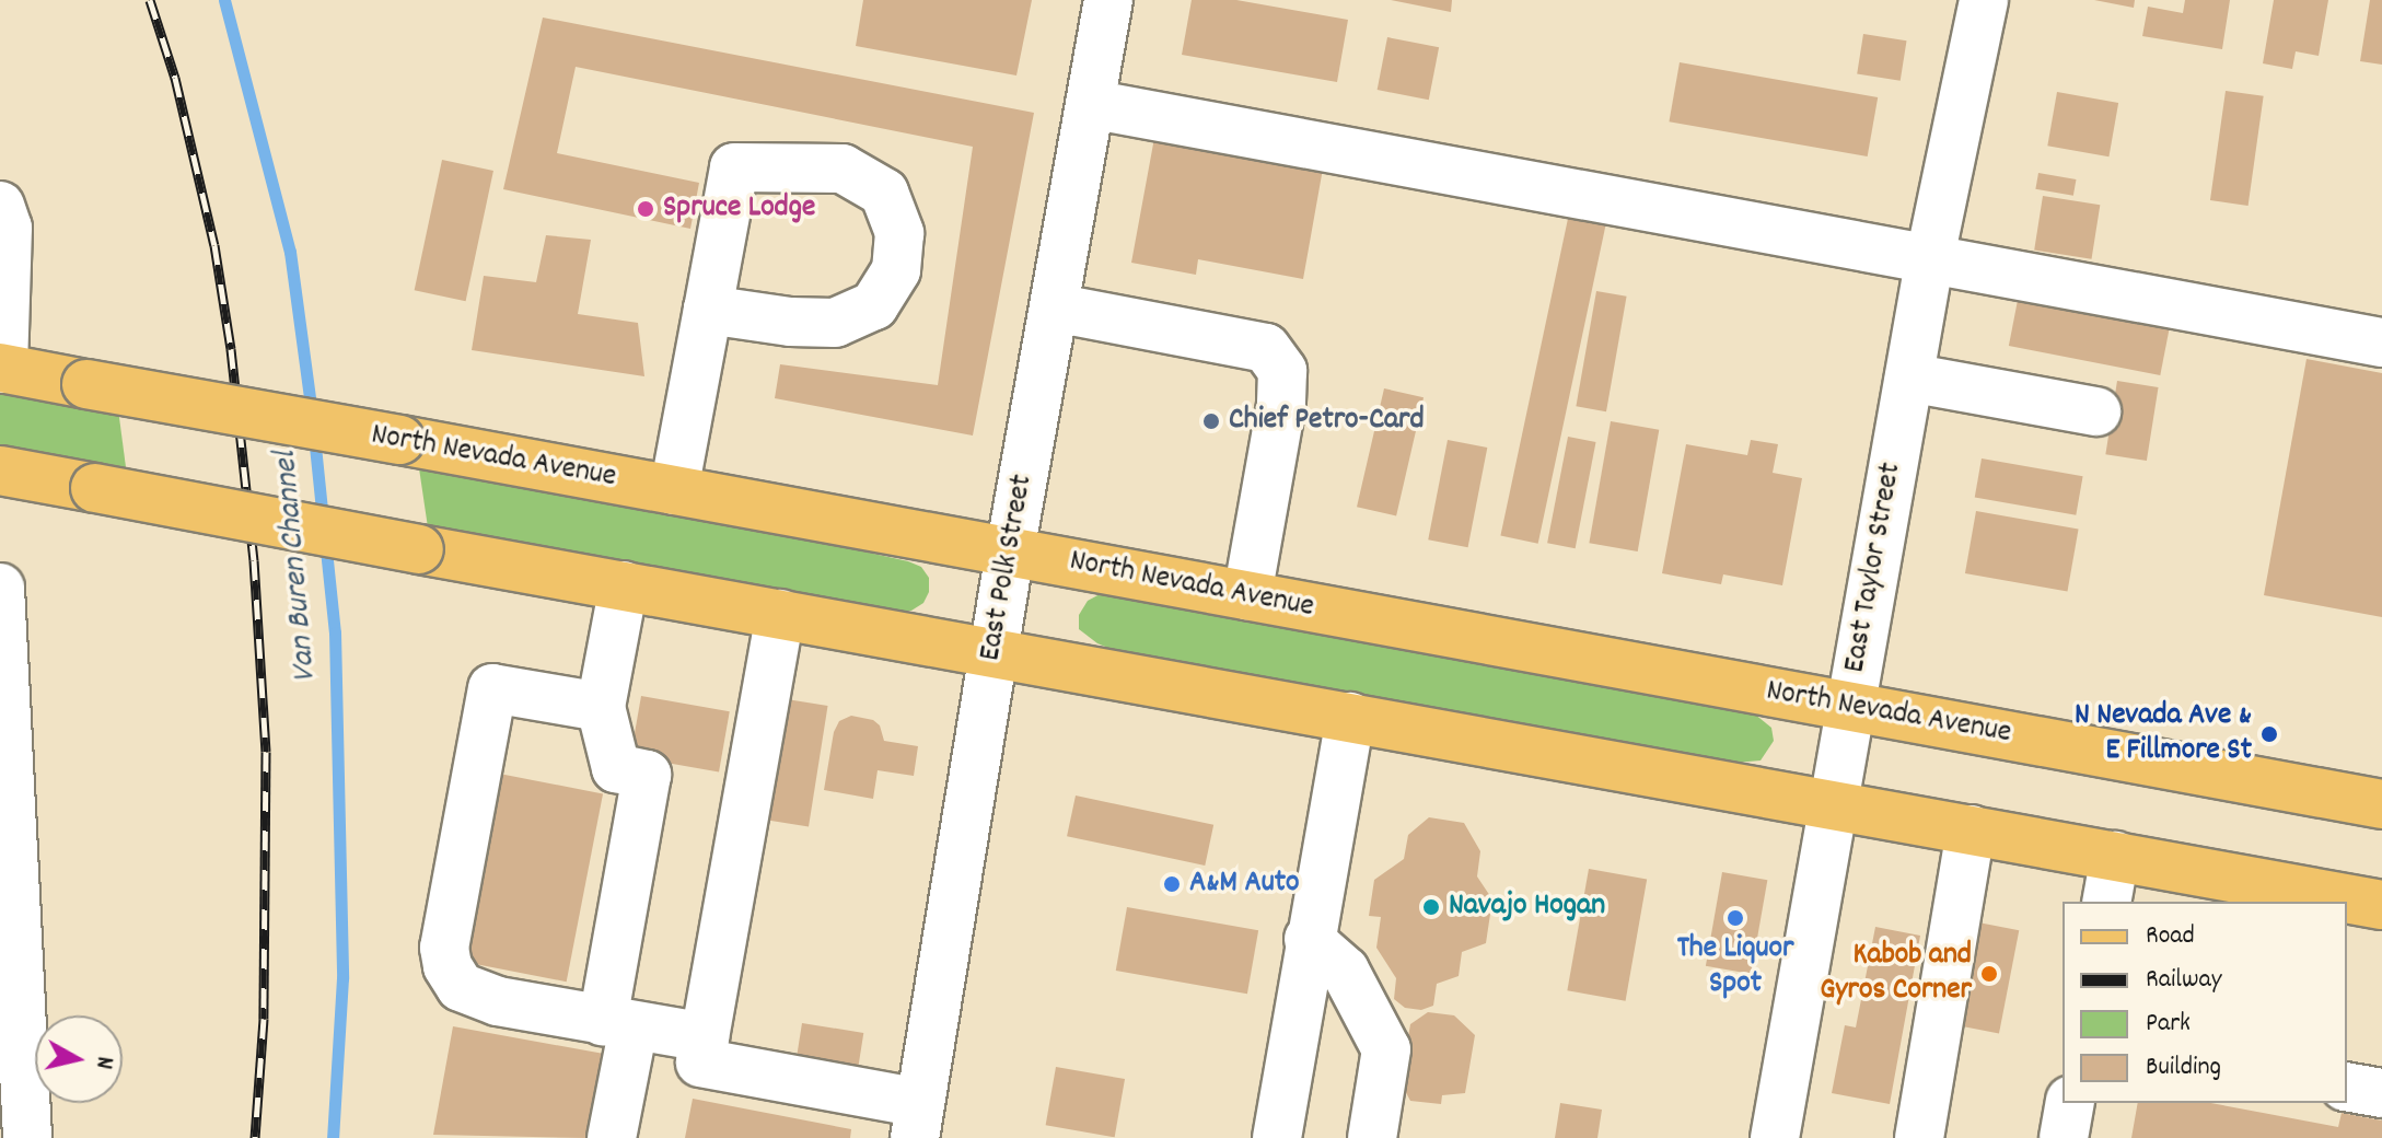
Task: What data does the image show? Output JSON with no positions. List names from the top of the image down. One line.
{"streets":{"main road":["North Nevada Avenue"],"street":["East Polk Street","East Taylor Street"]},"crossings":[["North Nevada Avenue","East Polk Street"],["North Nevada Avenue","East Taylor Street"]],"water":["Van Buren Channel"],"places":["Spruce Lodge","Chief Petro-Card","N Nevada Ave & E Fillmore St","A&M Auto","Navajo Hogan","The Liquor Spot","Kabob and Gyros Corner"],"legend":["Road","Railway","Park","Building"],"north":"right"}
